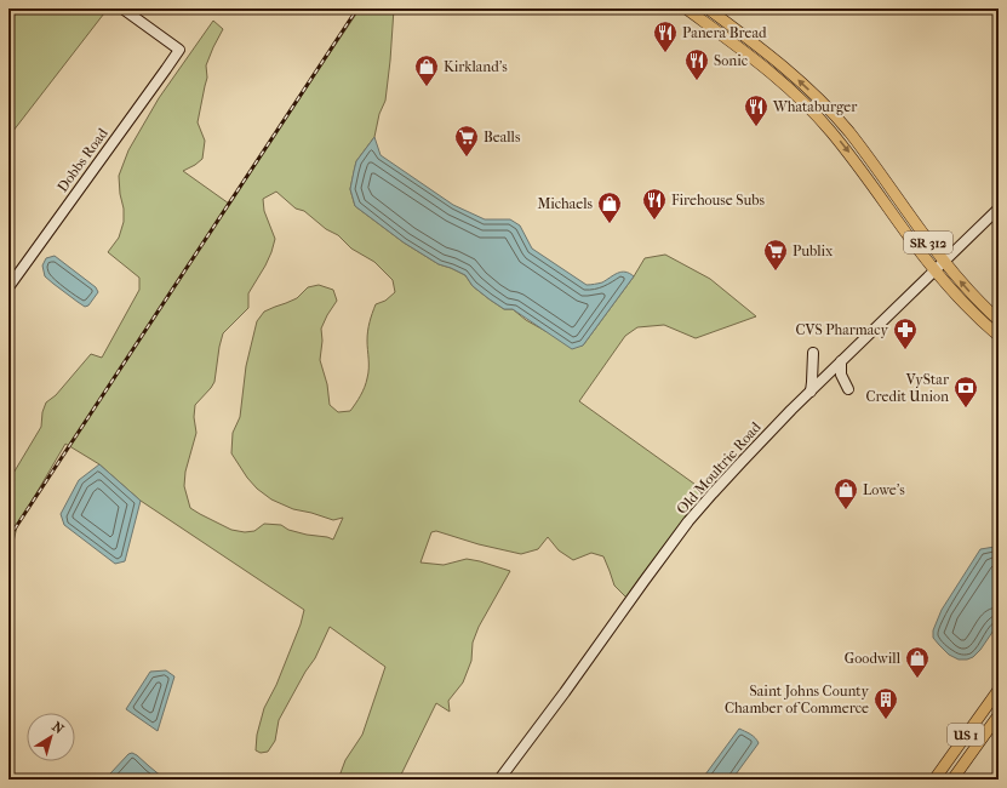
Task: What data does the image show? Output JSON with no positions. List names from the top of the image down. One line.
{"streets":{"main road":["Dobbs Road","SR 312","Old Moultrie Road","US 1"]},"crossings":[["SR 312","Old Moultrie Road"]],"places":{"restaurant":["Panera Bread","Sonic","Whataburger","Firehouse Subs"],"shop":["Kirkland's","Michaels","Lowe's","Goodwill"],"supermarket":["Bealls","Publix"],"pharmacy":["CVS Pharmacy"],"bank":["VyStar Credit Union"],"building":["Saint Johns County Chamber of Commerce"]},"north":"top right"}
